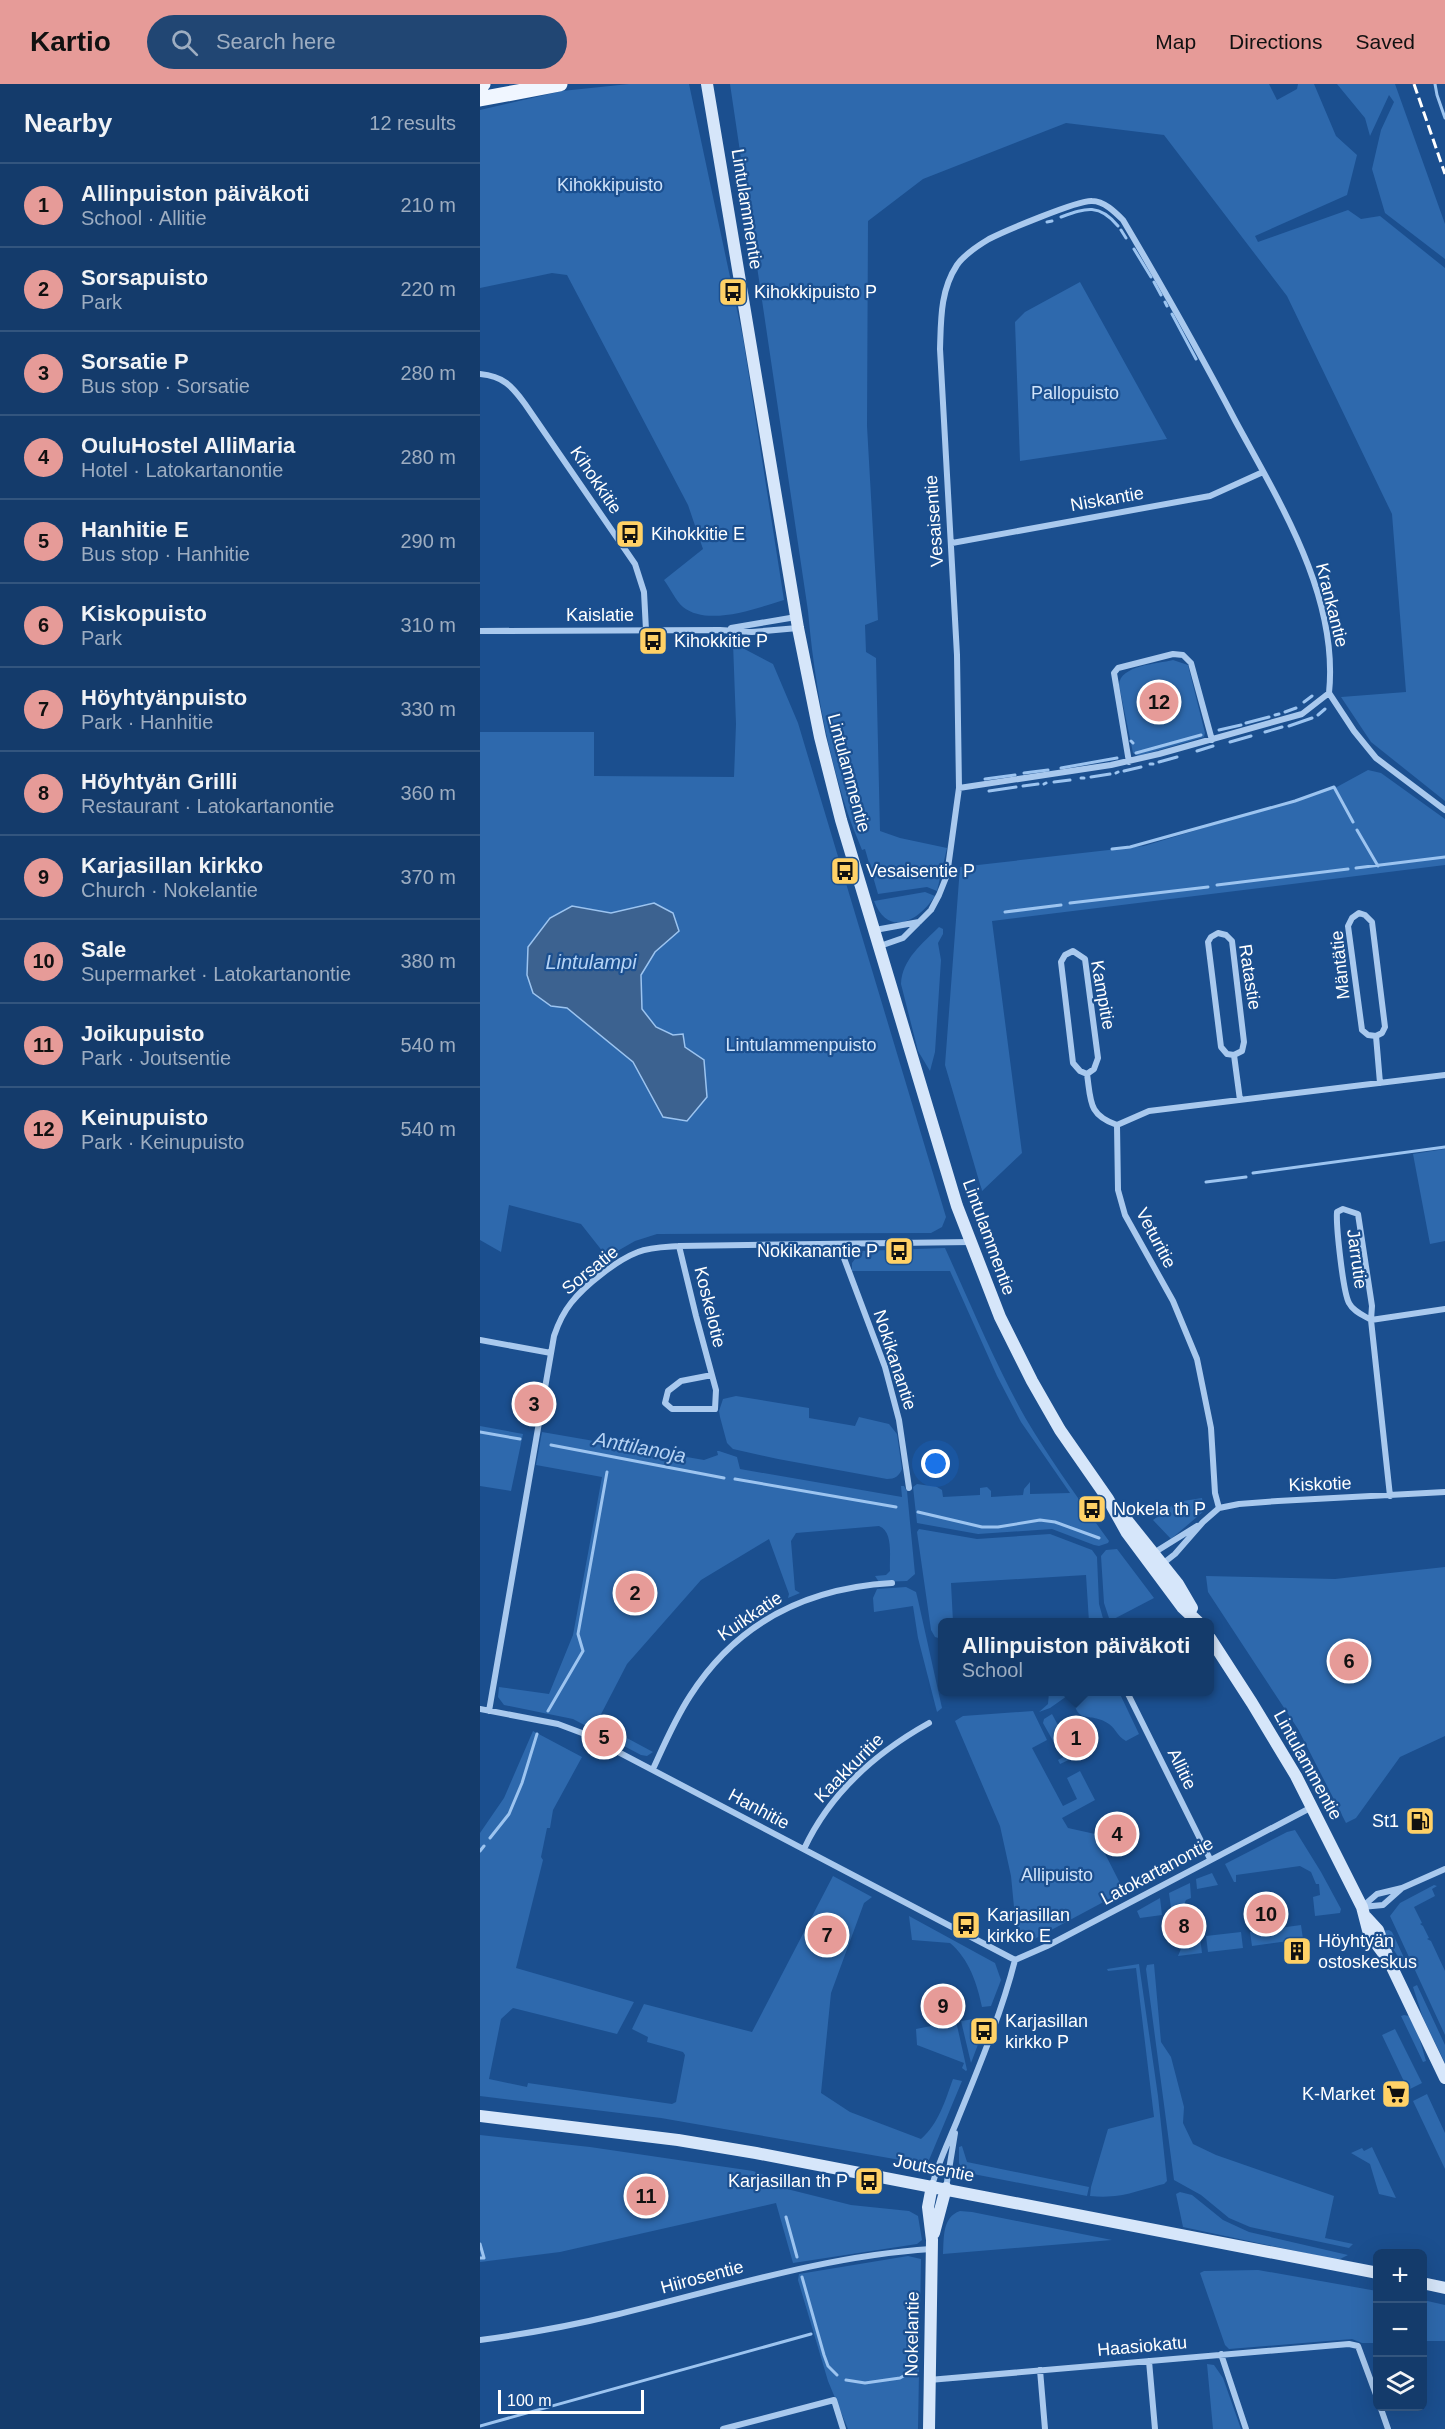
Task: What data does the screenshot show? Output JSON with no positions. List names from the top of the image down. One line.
{"streets":{"street":["Lintulammentie","Kihokkitie","Niskantie","Vesaisentie","Krankantie","Kaislatie","Mäntätie","Ratastie","Kampitie","Veturitie","Jarrutie","Sorsatie","Koskelotie","Nokikanantie","Kiskotie","Kuikkatie","Kaakkuritie","Allitie","Hanhitie","Latokartanontie","Joutsentie","Hiirosentie","Nokelantie","Haasiokatu"]},"crossings":[["Lintulammentie","Vesaisentie"],["Lintulammentie","Kaislatie"],["Lintulammentie","Sorsatie"],["Lintulammentie","Latokartanontie"],["Kihokkitie","Kaislatie"],["Niskantie","Vesaisentie"],["Niskantie","Krankantie"],["Vesaisentie","Krankantie"],["Kampitie","Veturitie"],["Veturitie","Kiskotie"],["Jarrutie","Kiskotie"],["Sorsatie","Koskelotie"],["Sorsatie","Nokikanantie"],["Sorsatie","Hanhitie"],["Kuikkatie","Hanhitie"],["Kaakkuritie","Hanhitie"],["Allitie","Latokartanontie"],["Hanhitie","Latokartanontie"],["Hanhitie","Nokelantie"],["Latokartanontie","Nokelantie"],["Joutsentie","Nokelantie"],["Hiirosentie","Nokelantie"],["Nokelantie","Haasiokatu"]],"water":["Lintulampi","Anttilanoja"],"parks":["Kihokkipuisto","Pallopuisto","Lintulammenpuisto","Allipuisto"],"places":{"bus stop":["Kihokkipuisto P","Kihokkitie E","Kihokkitie P","Vesaisentie P","Nokikanantie P","Nokela th P","Karjasillan kirkko E","Karjasillan kirkko P","Karjasillan th P"],"fuel station":["St1"],"building":["Höyhtyän ostoskeskus"],"supermarket":["K-Market"]},"scale_bar":"100 m","page":{"header":"Kartio","search":"Search here","nav":["Map","Directions","Saved"],"heading":["Nearby","12 results"],"list":[{"mark":"1","name":"Allinpuiston päiväkoti","note":"School · Allitie","value":"210 m"},{"mark":"2","name":"Sorsapuisto","note":"Park","value":"220 m"},{"mark":"3","name":"Sorsatie P","note":"Bus stop · Sorsatie","value":"280 m"},{"mark":"4","name":"OuluHostel AlliMaria","note":"Hotel · Latokartanontie","value":"280 m"},{"mark":"5","name":"Hanhitie E","note":"Bus stop · Hanhitie","value":"290 m"},{"mark":"6","name":"Kiskopuisto","note":"Park","value":"310 m"},{"mark":"7","name":"Höyhtyänpuisto","note":"Park · Hanhitie","value":"330 m"},{"mark":"8","name":"Höyhtyän Grilli","note":"Restaurant · Latokartanontie","value":"360 m"},{"mark":"9","name":"Karjasillan kirkko","note":"Church · Nokelantie","value":"370 m"},{"mark":"10","name":"Sale","note":"Supermarket · Latokartanontie","value":"380 m"},{"mark":"11","name":"Joikupuisto","note":"Park · Joutsentie","value":"540 m"},{"mark":"12","name":"Keinupuisto","note":"Park · Keinupuisto","value":"540 m"}],"pins":["12","3","2","6","5","1","4","10","8","7","9","11"],"popup":["Allinpuiston päiväkoti","School"],"map_buttons":["+","−"],"scale":"100 m"}}
